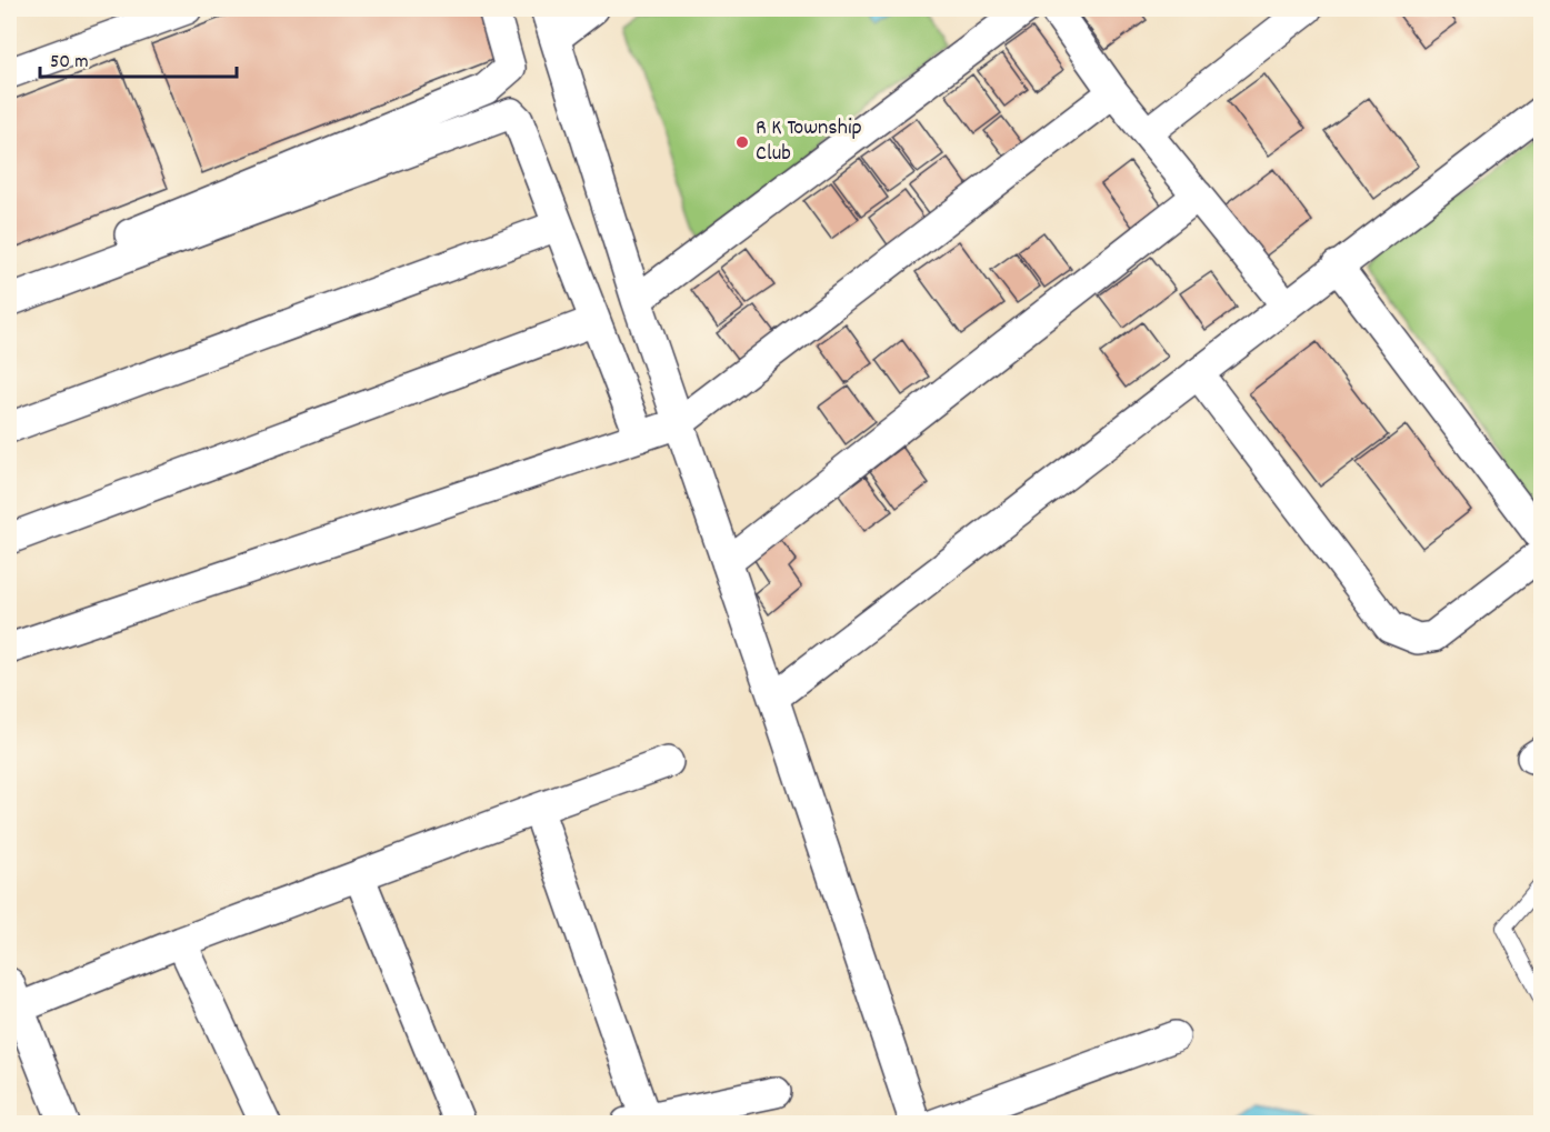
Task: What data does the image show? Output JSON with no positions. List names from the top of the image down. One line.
{"places":["R K Township Club"],"scale_bar":"50 m"}
